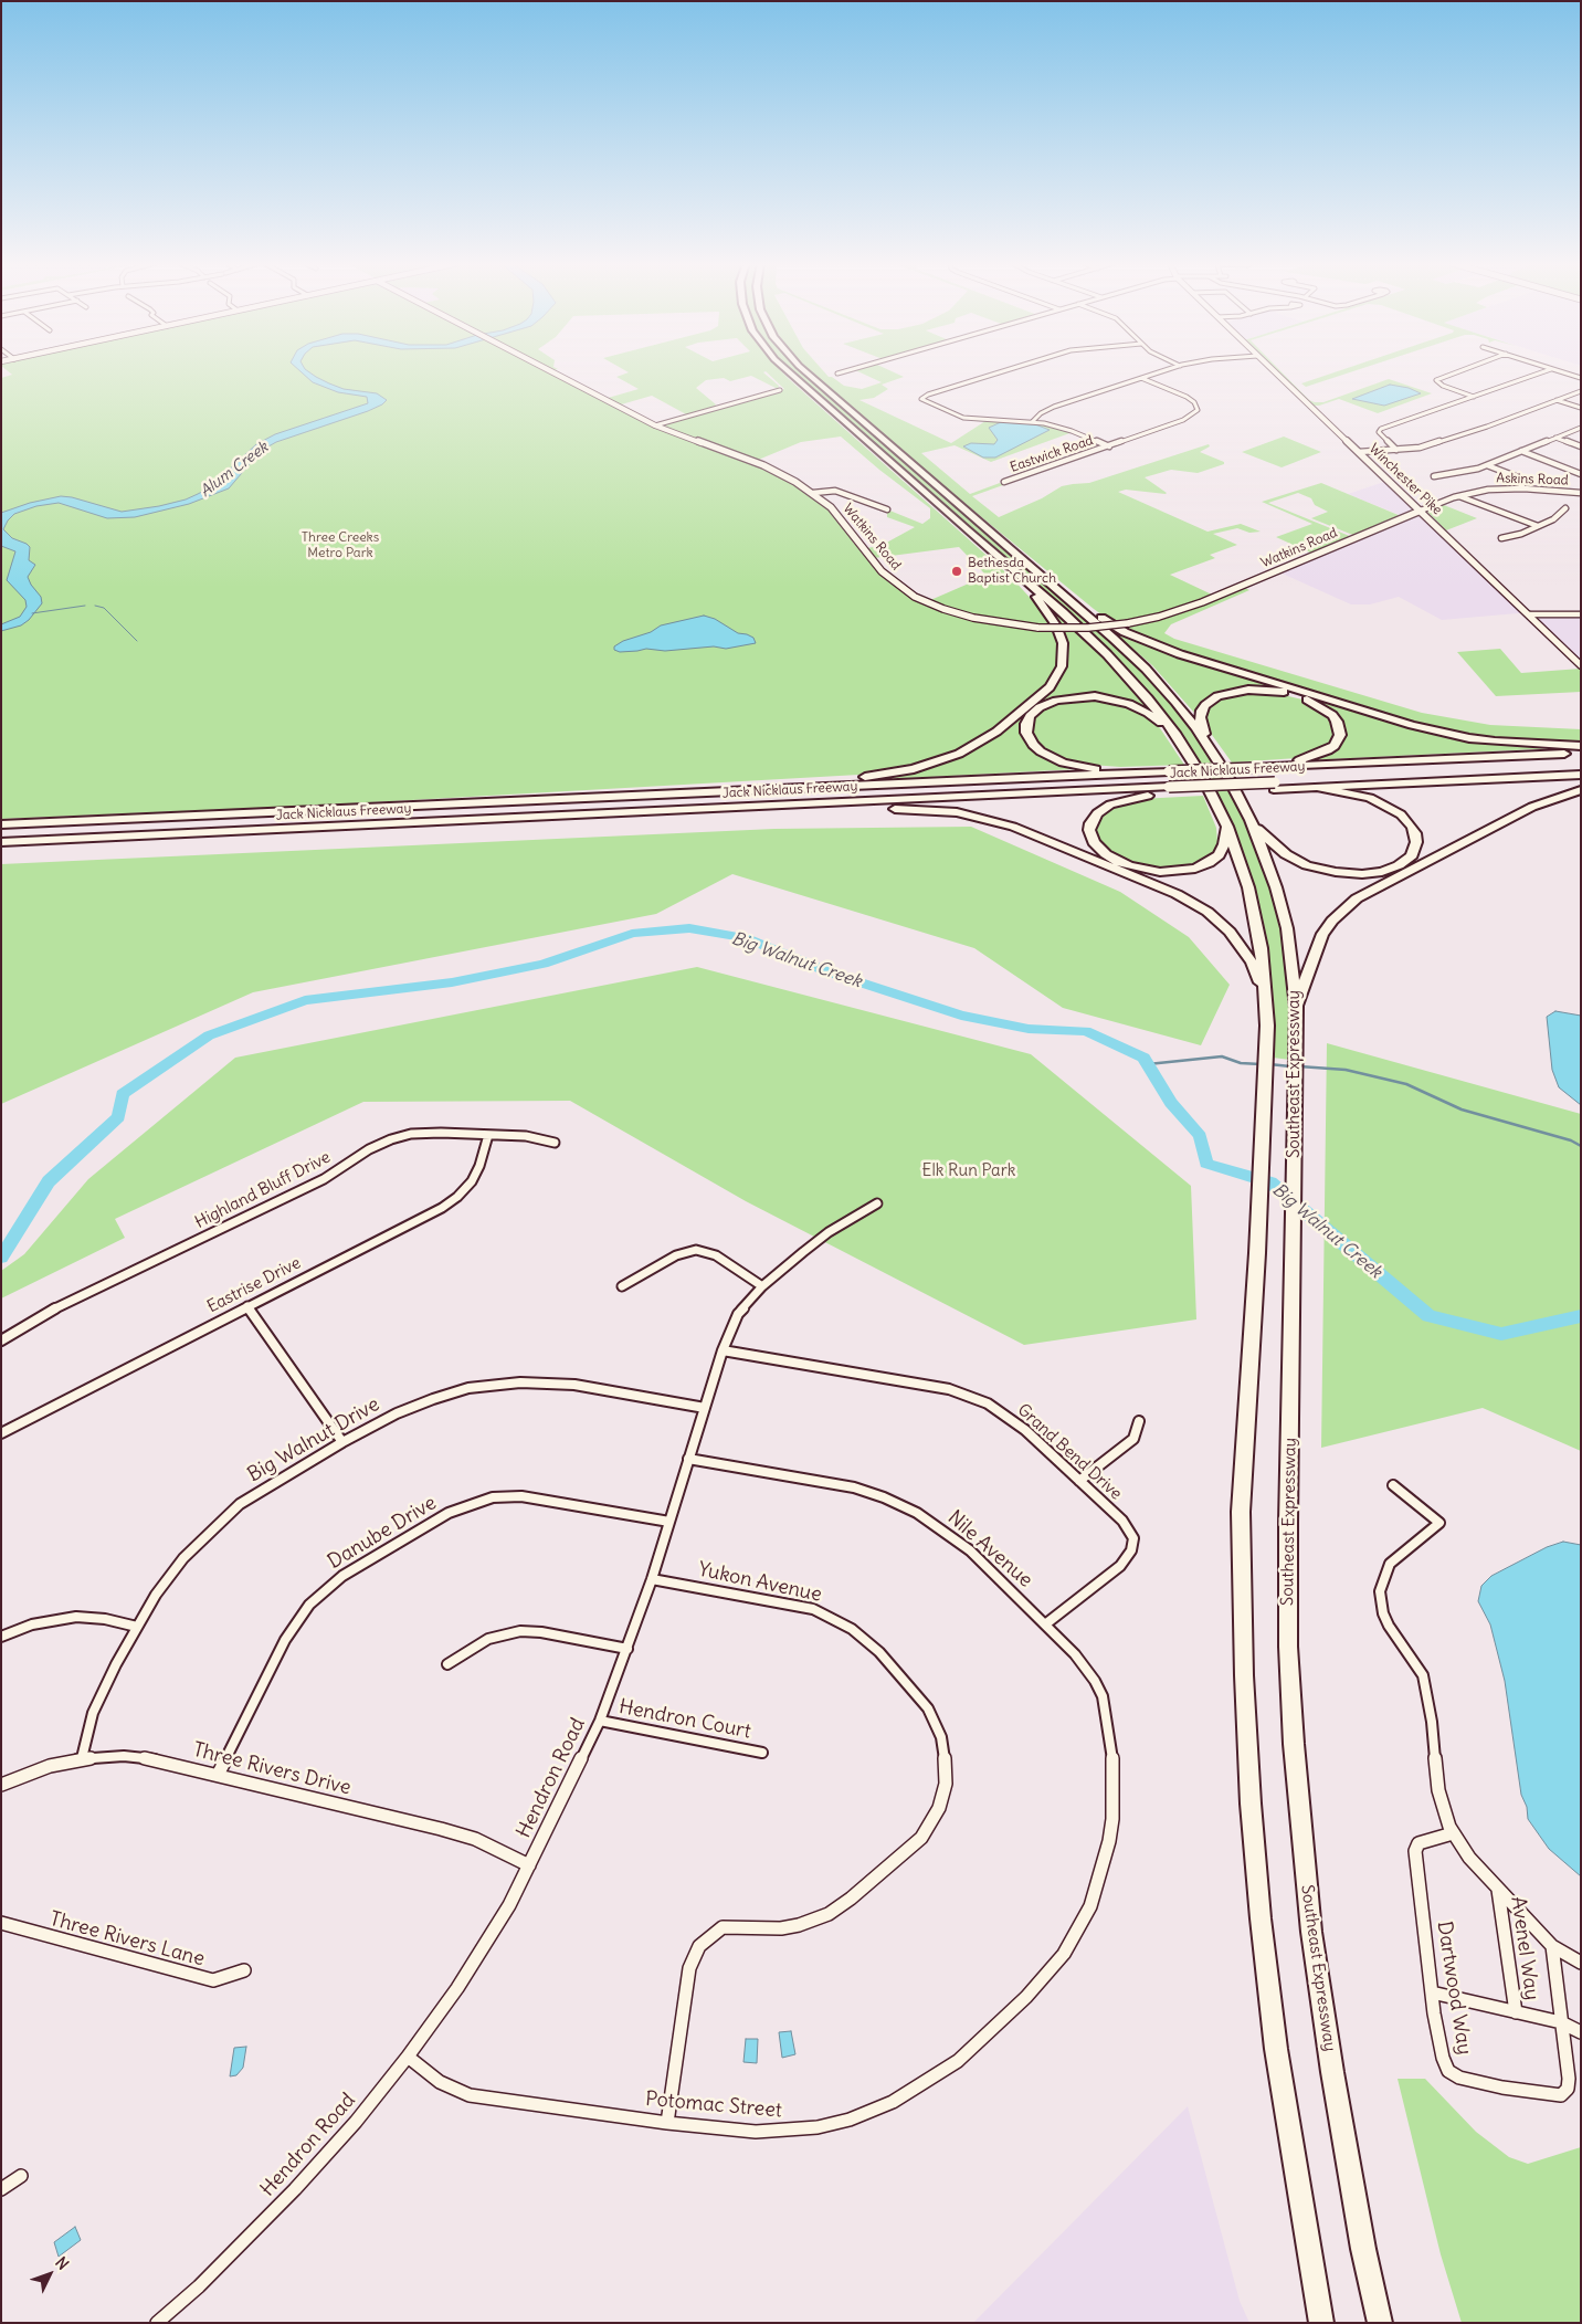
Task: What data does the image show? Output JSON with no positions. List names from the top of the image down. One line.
{"streets":{"highway":["Jack Nicklaus Freeway","Southeast Expressway"],"street":["Eastwick Road","Winchester Pike","Askins Road","Watkins Road","Highland Bluff Drive","Eastrise Drive","Big Walnut Drive","Grand Bend Drive","Danube Drive","Nile Avenue","Yukon Avenue","Hendron Court","Three Rivers Drive","Hendron Road","Three Rivers Lane","Avenel Way","Dartwood Way","Potomac Street"]},"crossings":[["Winchester Pike","Askins Road"],["Winchester Pike","Watkins Road"],["Askins Road","Watkins Road"],["Highland Bluff Drive","Eastrise Drive"],["Big Walnut Drive","Three Rivers Drive"],["Big Walnut Drive","Hendron Road"],["Grand Bend Drive","Nile Avenue"],["Grand Bend Drive","Hendron Road"],["Danube Drive","Three Rivers Drive"],["Danube Drive","Hendron Road"],["Nile Avenue","Hendron Road"],["Nile Avenue","Potomac Street"],["Yukon Avenue","Hendron Road"],["Yukon Avenue","Potomac Street"],["Hendron Court","Hendron Road"],["Three Rivers Drive","Hendron Road"],["Hendron Road","Potomac Street"]],"water":["Alum Creek","Big Walnut Creek"],"parks":["Three Creeks Metro Park","Elk Run Park"],"places":["Bethesda Baptist Church"],"north":"top right"}
